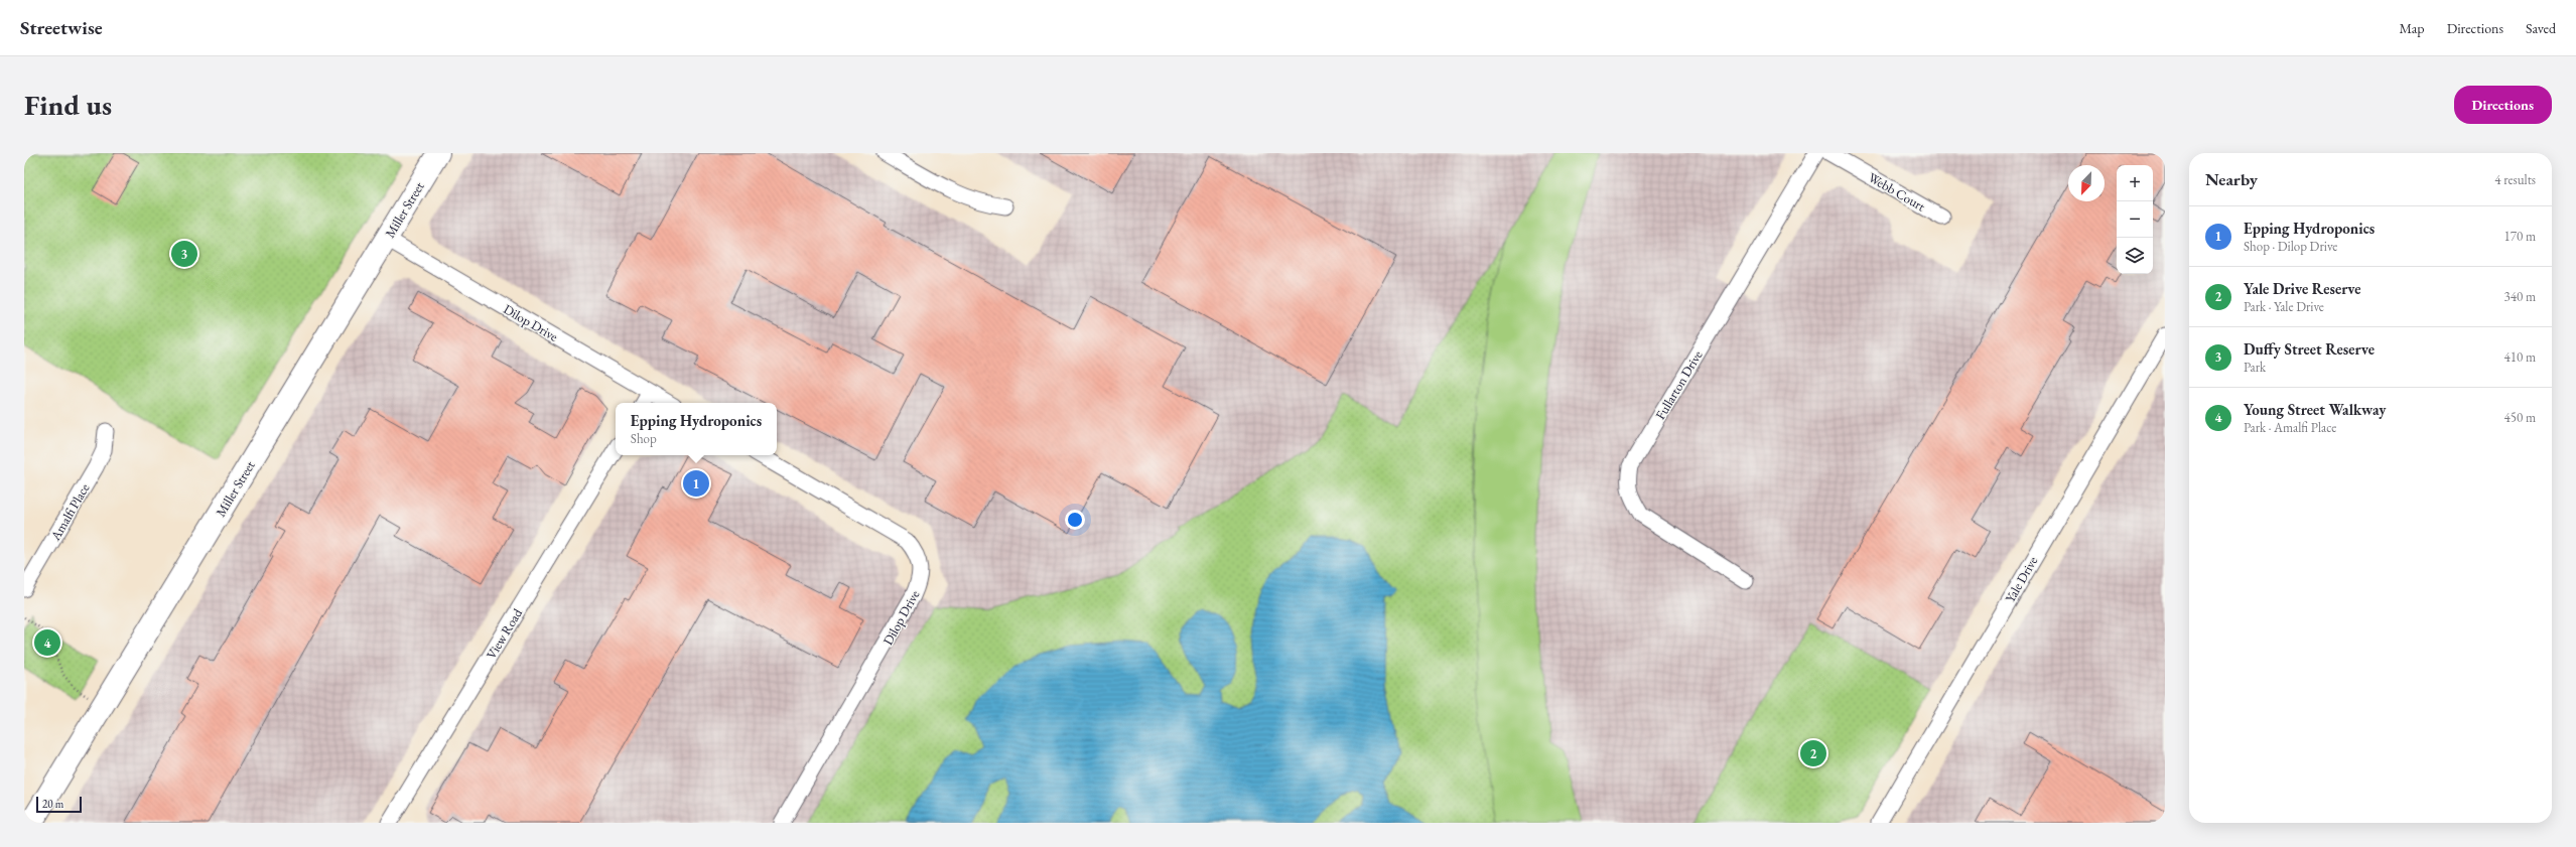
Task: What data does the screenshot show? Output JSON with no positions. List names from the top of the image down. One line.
{"streets":{"street":["Webb Court","Miller Street","Dilop Drive","Fullarton Drive","Amalfi Place","Yale Drive","View Road"]},"crossings":[["Miller Street","Dilop Drive"]],"scale_bar":"20 m","north":"bottom left","page":{"header":"Streetwise","nav":["Map","Directions","Saved"],"buttons":"Directions","title":"Find us","heading":["Nearby","4 results"],"map_buttons":["+","−"],"list":[{"mark":"1","name":"Epping Hydroponics","note":"Shop · Dilop Drive","value":"170 m"},{"mark":"2","name":"Yale Drive Reserve","note":"Park · Yale Drive","value":"340 m"},{"mark":"3","name":"Duffy Street Reserve","note":"Park","value":"410 m"},{"mark":"4","name":"Young Street Walkway","note":"Park · Amalfi Place","value":"450 m"}],"pins":["3","1","4","2"],"popup":["Epping Hydroponics","Shop"],"scale":"20 m"}}
